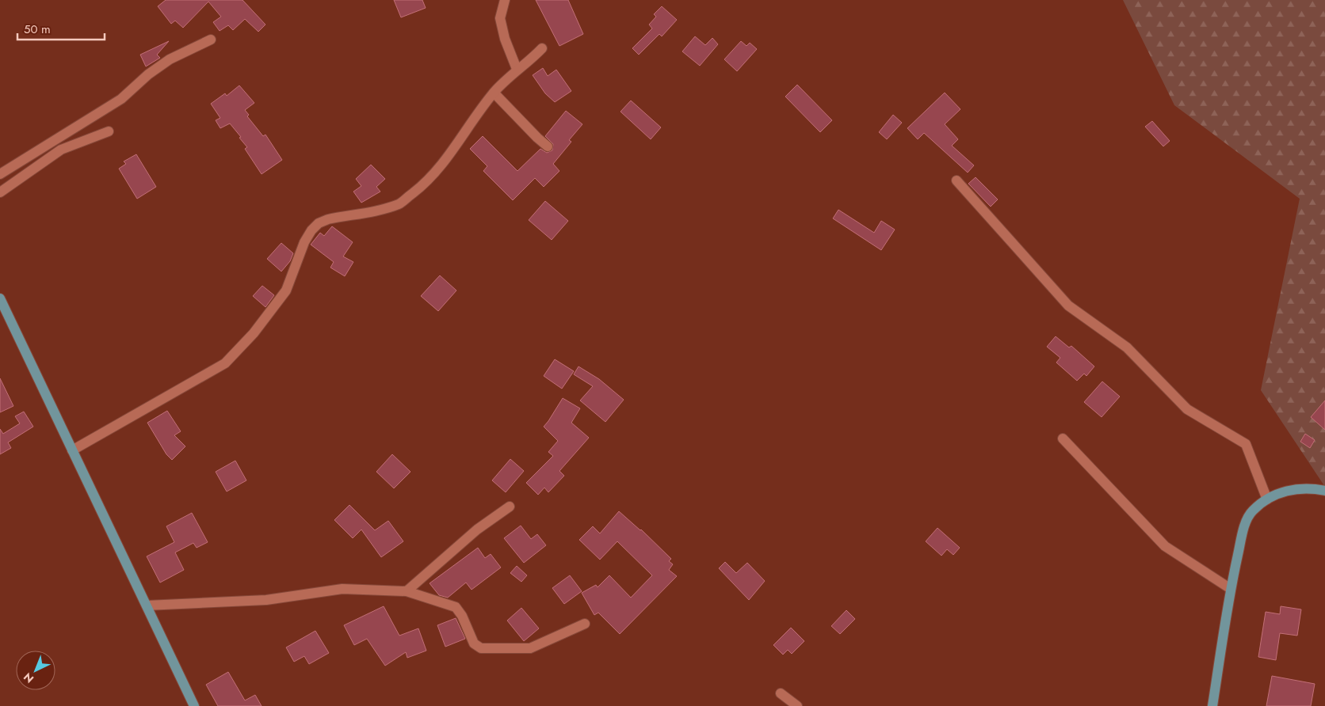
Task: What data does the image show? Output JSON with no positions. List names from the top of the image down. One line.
{"scale_bar":"50 m","north":"bottom left"}
